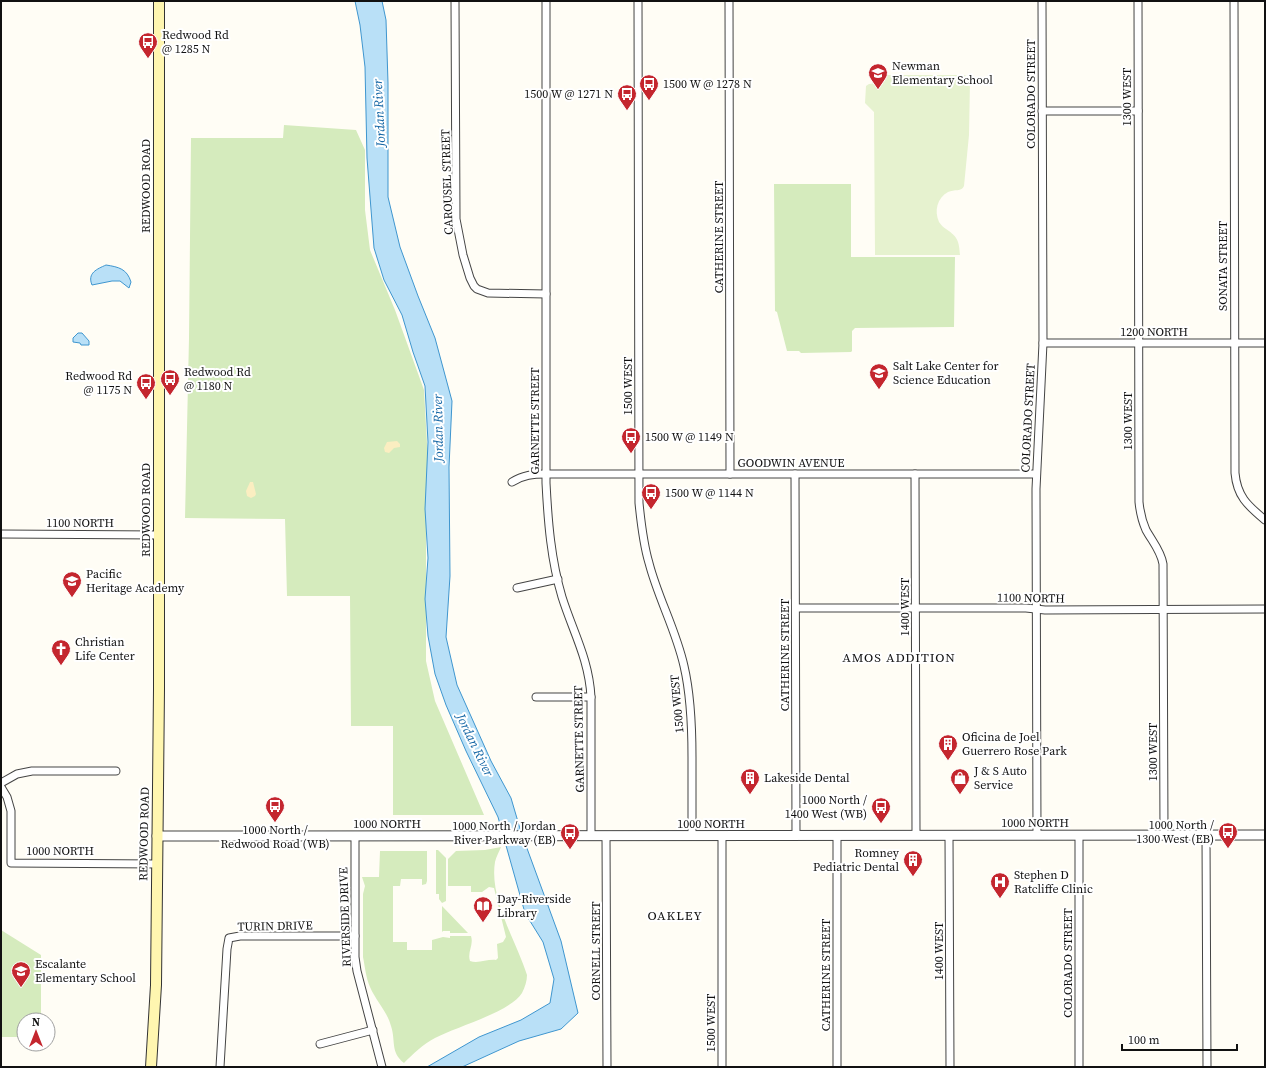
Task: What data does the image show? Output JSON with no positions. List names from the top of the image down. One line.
{"streets":{"main road":["REDWOOD ROAD"],"street":["COLORADO STREET","1300 WEST","CAROUSEL STREET","CATHERINE STREET","SONATA STREET","1200 NORTH","1500 WEST","GARNETTE STREET","GOODWIN AVENUE","1100 NORTH","1400 WEST","1000 NORTH","RIVERSIDE DRIVE","TURIN DRIVE","CORNELL STREET"]},"crossings":[["COLORADO STREET","1200 NORTH"],["COLORADO STREET","GOODWIN AVENUE"],["COLORADO STREET","1100 NORTH"],["COLORADO STREET","1000 NORTH"],["1300 WEST","1200 NORTH"],["1300 WEST","1100 NORTH"],["1300 WEST","1000 NORTH"],["CAROUSEL STREET","GARNETTE STREET"],["REDWOOD ROAD","1100 NORTH"],["REDWOOD ROAD","1000 NORTH"],["CATHERINE STREET","GOODWIN AVENUE"],["CATHERINE STREET","1100 NORTH"],["CATHERINE STREET","1000 NORTH"],["SONATA STREET","1200 NORTH"],["1500 WEST","GOODWIN AVENUE"],["1500 WEST","1000 NORTH"],["GARNETTE STREET","GOODWIN AVENUE"],["GARNETTE STREET","1000 NORTH"],["GOODWIN AVENUE","1400 WEST"],["1100 NORTH","1400 WEST"],["1400 WEST","1000 NORTH"],["1000 NORTH","RIVERSIDE DRIVE"],["1000 NORTH","CORNELL STREET"],["RIVERSIDE DRIVE","TURIN DRIVE"]],"districts":["AMOS ADDITION","OAKLEY"],"water":["Jordan River"],"places":{"bus stop":["Redwood Rd @ 1285 N","1500 W @ 1278 N","1500 W @ 1271 N","Redwood Rd @ 1180 N","Redwood Rd @ 1175 N","1500 W @ 1149 N","1500 W @ 1144 N","1000 North / Redwood Road (WB)","1000 North / 1400 West (WB)","1000 North / 1300 West (EB)","1000 North / Jordan River Parkway (EB)"],"school or university":["Newman Elementary School","Salt Lake Center for Science Education","Pacific Heritage Academy","Escalante Elementary School"],"church":["Christian Life Center"],"building":["Oficina de Joel Guerrero Rose Park","Lakeside Dental","Romney Pediatric Dental"],"shop":["J & S Auto Service"],"hospital":["Stephen D Ratcliffe Clinic"],"library":["Day-Riverside Library"]},"scale_bar":"100 m","north":"top"}
